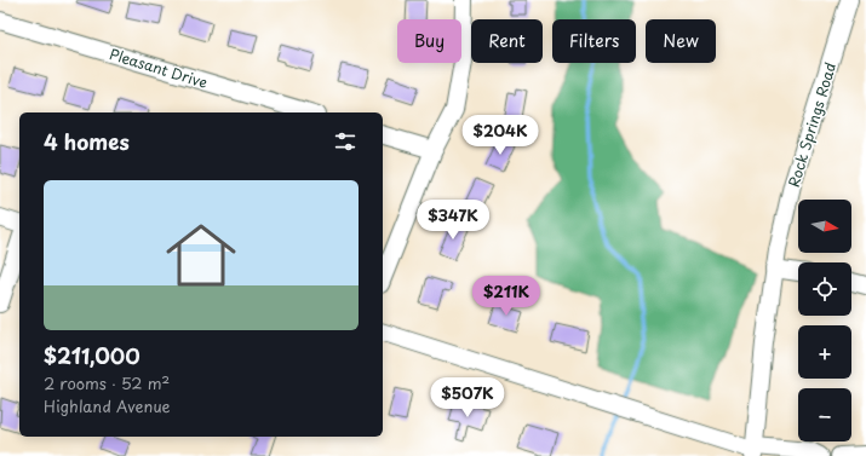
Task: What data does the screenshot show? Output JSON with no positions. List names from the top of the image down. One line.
{"streets":{"street":["Pleasant Drive","Rock Springs Road"]},"north":"right","page":{"chip":["Buy","Rent","Filters","New"],"heading":"4 homes","price":["$204K","$347K","$211K","$507K"],"list":[{"name":"$211,000","note":"2 rooms · 52 m² · Highland Avenue"}],"map_buttons":["+","−"]}}
